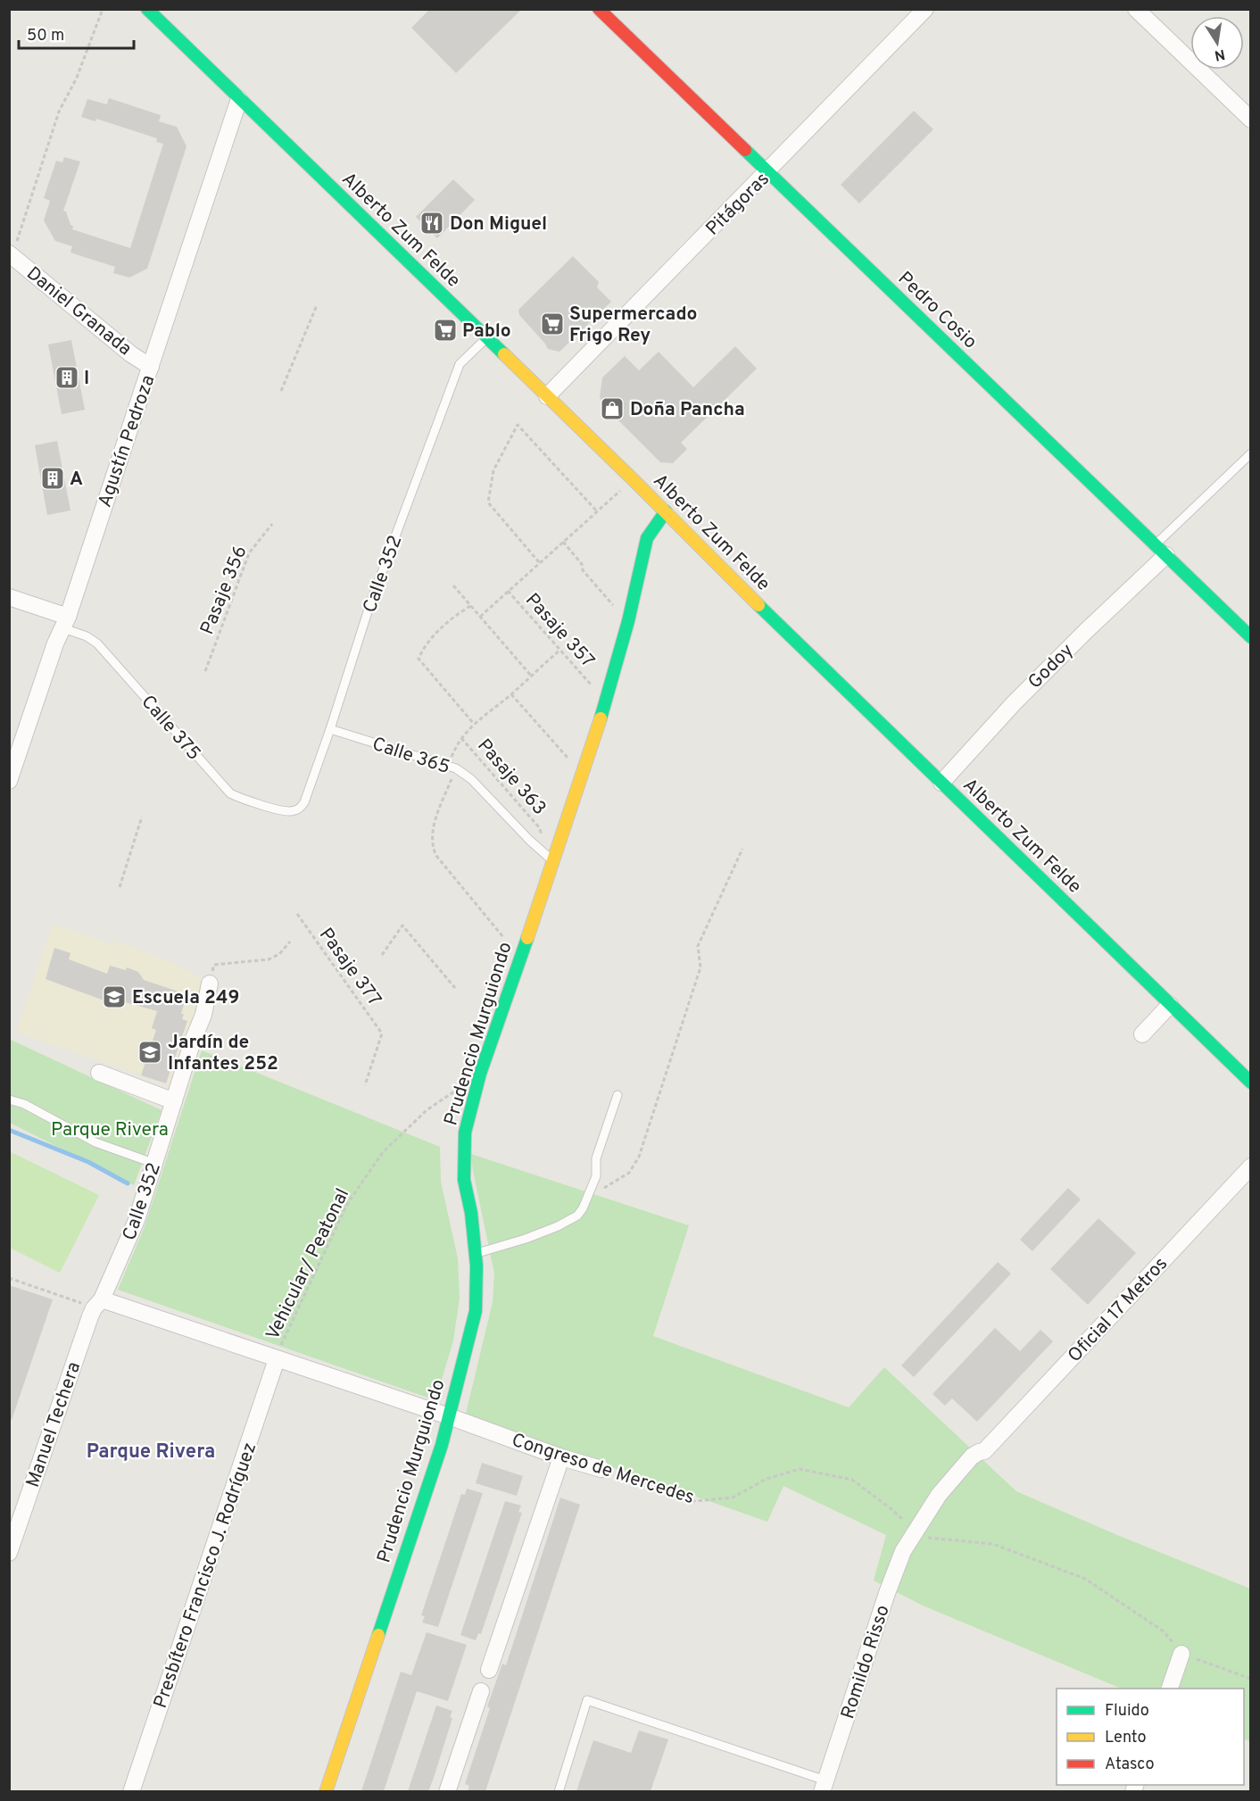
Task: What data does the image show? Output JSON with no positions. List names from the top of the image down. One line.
{"streets":{"street":["Pitágoras","Alberto Zum Felde","Pedro Cosio","Daniel Granada","Agustín Pedroza","Calle 352","Godoy","Prudencio Murguiondo","Oficial 17 Metros","Manuel Techera","Congreso de Mercedes","Presbítero Francisco J. Rodríguez","Romildo Risso"],"lane":["Calle 375","Calle 365"],"path":["Pasaje 356","Pasaje 357","Pasaje 363","Pasaje 377","Vehicular/ Peatonal"]},"crossings":[["Pitágoras","Alberto Zum Felde"],["Pitágoras","Pedro Cosio"],["Alberto Zum Felde","Agustín Pedroza"],["Alberto Zum Felde","Calle 352"],["Alberto Zum Felde","Godoy"],["Alberto Zum Felde","Prudencio Murguiondo"],["Pedro Cosio","Godoy"],["Daniel Granada","Agustín Pedroza"],["Agustín Pedroza","Calle 375"],["Calle 352","Calle 375"],["Calle 352","Calle 365"],["Calle 352","Manuel Techera"],["Calle 352","Congreso de Mercedes"],["Calle 365","Prudencio Murguiondo"],["Prudencio Murguiondo","Congreso de Mercedes"],["Vehicular/ Peatonal","Congreso de Mercedes"],["Vehicular/ Peatonal","Presbítero Francisco J. Rodríguez"],["Oficial 17 Metros","Congreso de Mercedes"],["Oficial 17 Metros","Romildo Risso"],["Manuel Techera","Congreso de Mercedes"],["Congreso de Mercedes","Presbítero Francisco J. Rodríguez"],["Congreso de Mercedes","Romildo Risso"]],"districts":["Parque Rivera"],"parks":["Parque Rivera"],"places":{"restaurant":["Don Miguel"],"supermarket":["Supermercado Frigo Rey","Pablo"],"building":["I","A"],"shop":["Doña Pancha"],"school or university":["Escuela 249","Jardín de Infantes 252"]},"legend":["Fluido","Lento","Atasco"],"scale_bar":"50 m","north":"bottom"}
